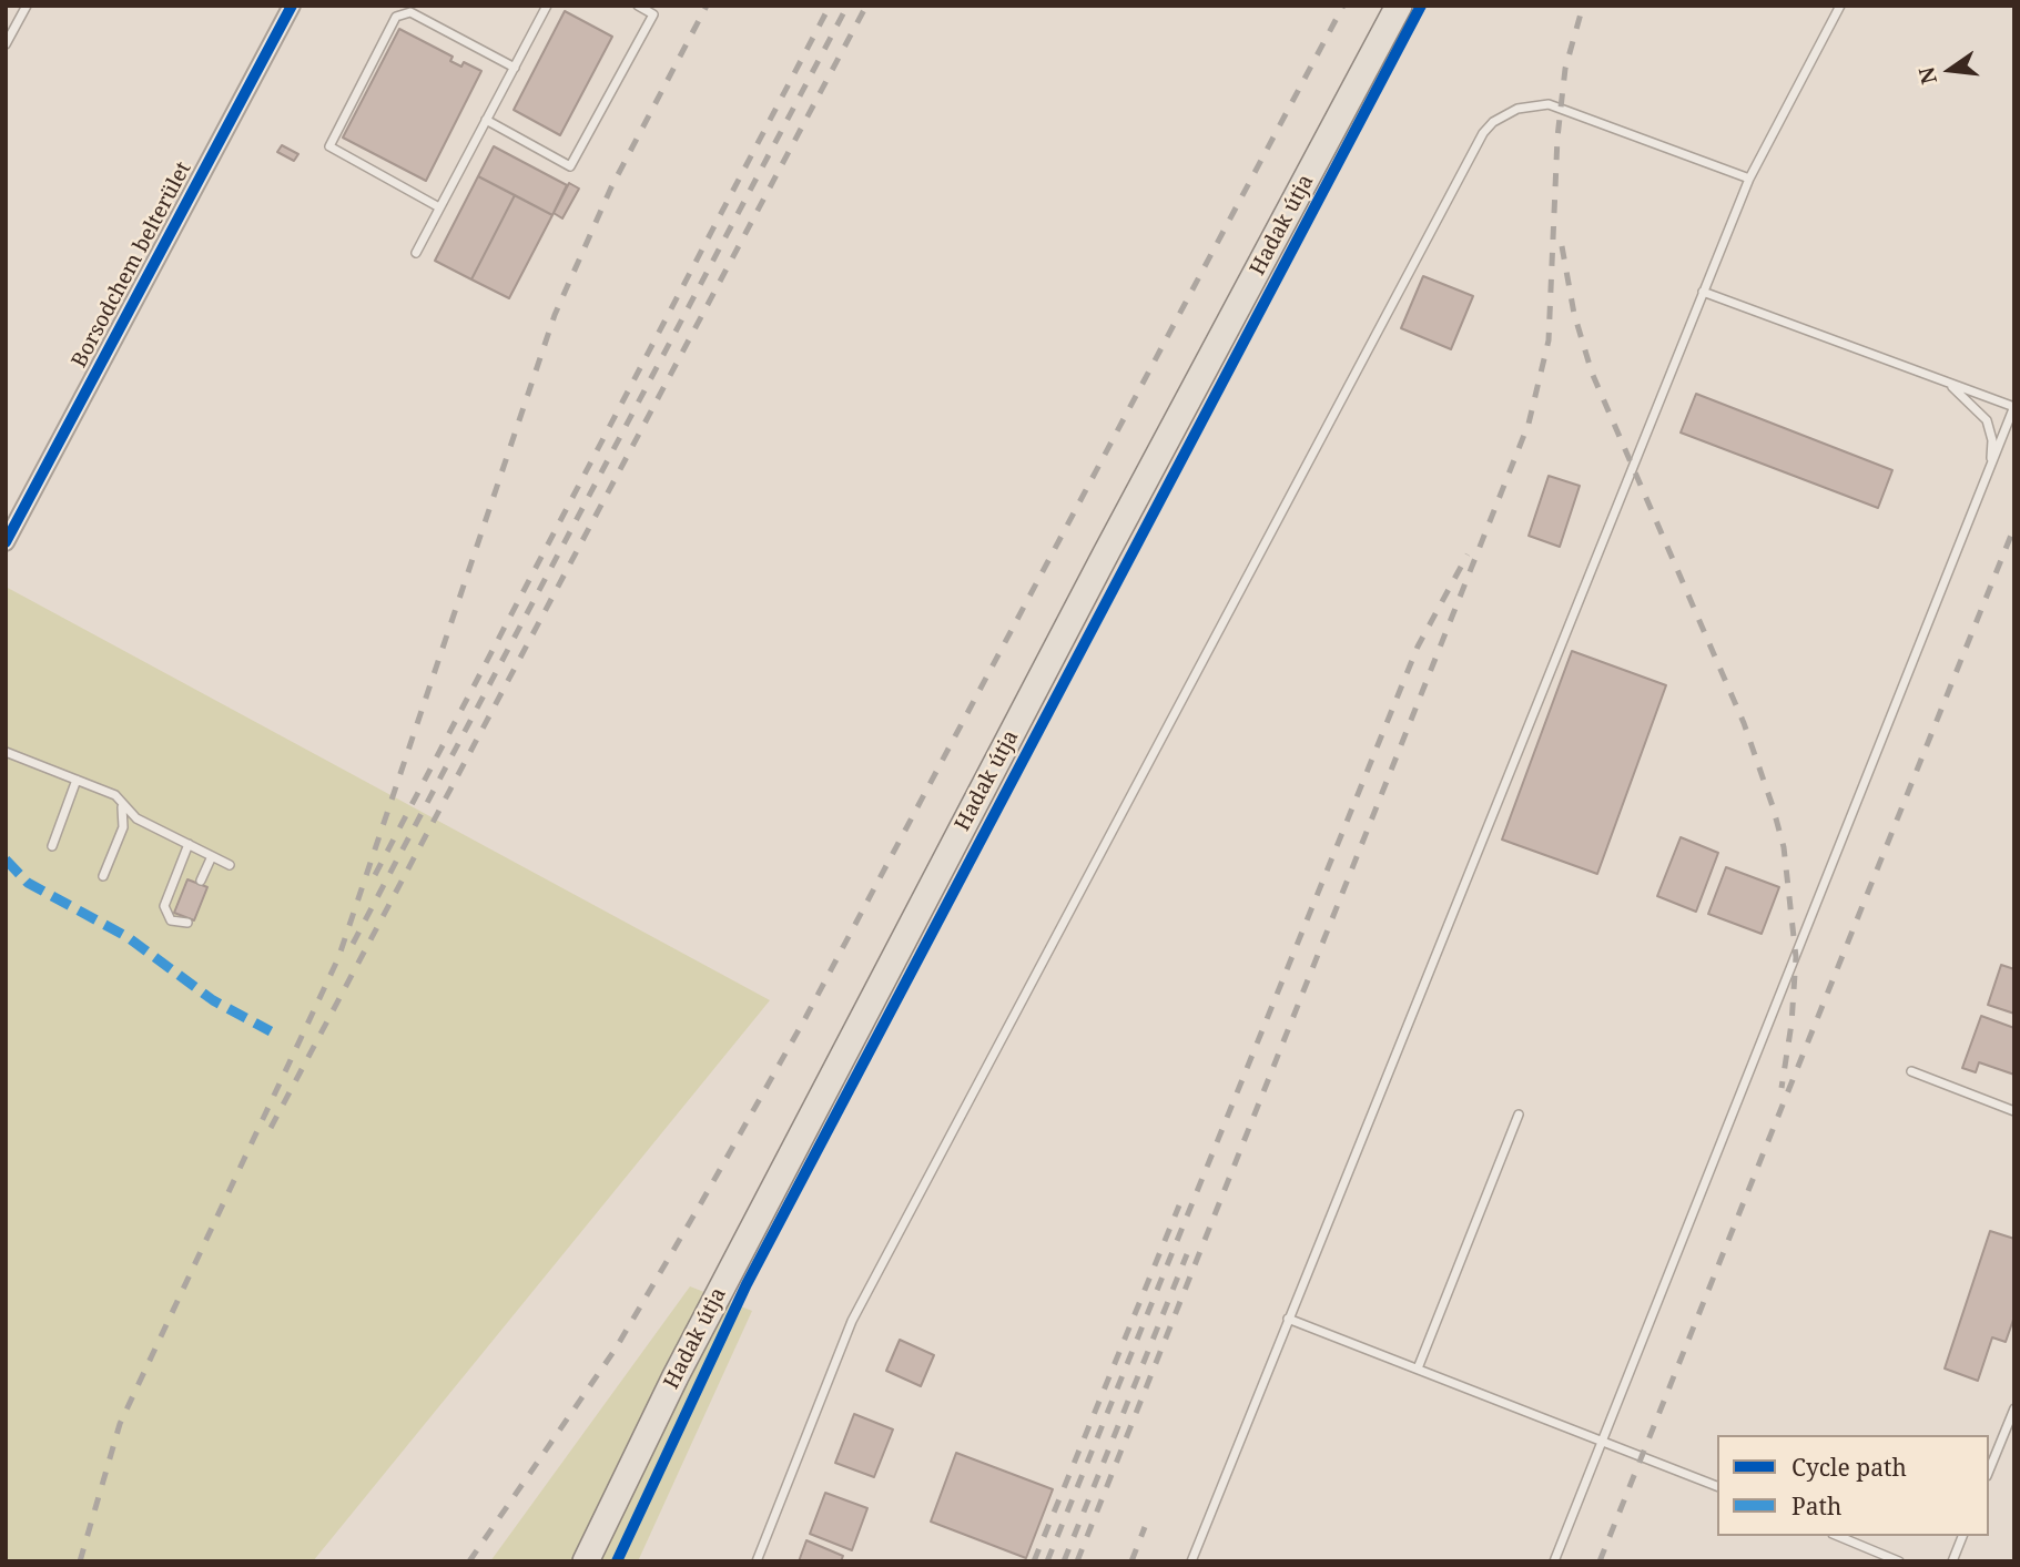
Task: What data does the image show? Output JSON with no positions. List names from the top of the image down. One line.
{"streets":{"main road":["Hadak útja"],"street":["Borsodchem belterület"]},"legend":["Cycle path","Path"],"north":"left"}
